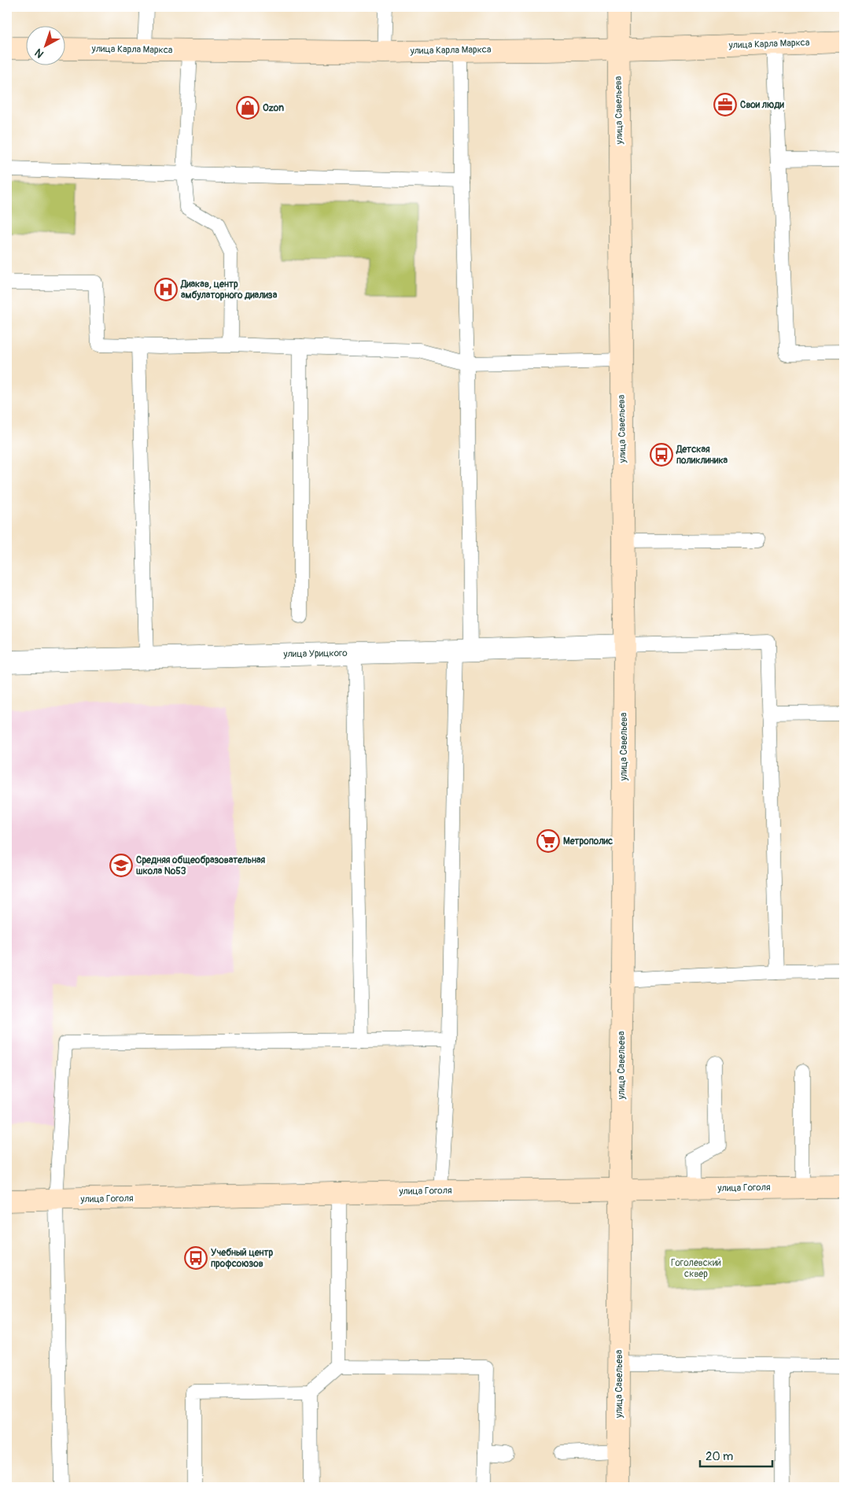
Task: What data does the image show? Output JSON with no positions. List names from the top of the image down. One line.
{"streets":{"main road":["улица Карла Маркса","улица Савельева","улица Гоголя"],"street":["улица Урицкого"]},"crossings":[["улица Карла Маркса","улица Савельева"],["улица Савельева","улица Урицкого"],["улица Савельева","улица Гоголя"]],"parks":["Гоголевский сквер"],"places":{"office":["Свои люди"],"shop":["Ozon"],"hospital":["Диакав, центр амбулаторного диализа"],"bus stop":["Детская поликлиника","Учебный центр профсоюзов"],"supermarket":["Метрополис"],"school or university":["Средняя общеобразовательная школа №53"]},"scale_bar":"20 m","north":"bottom left"}
